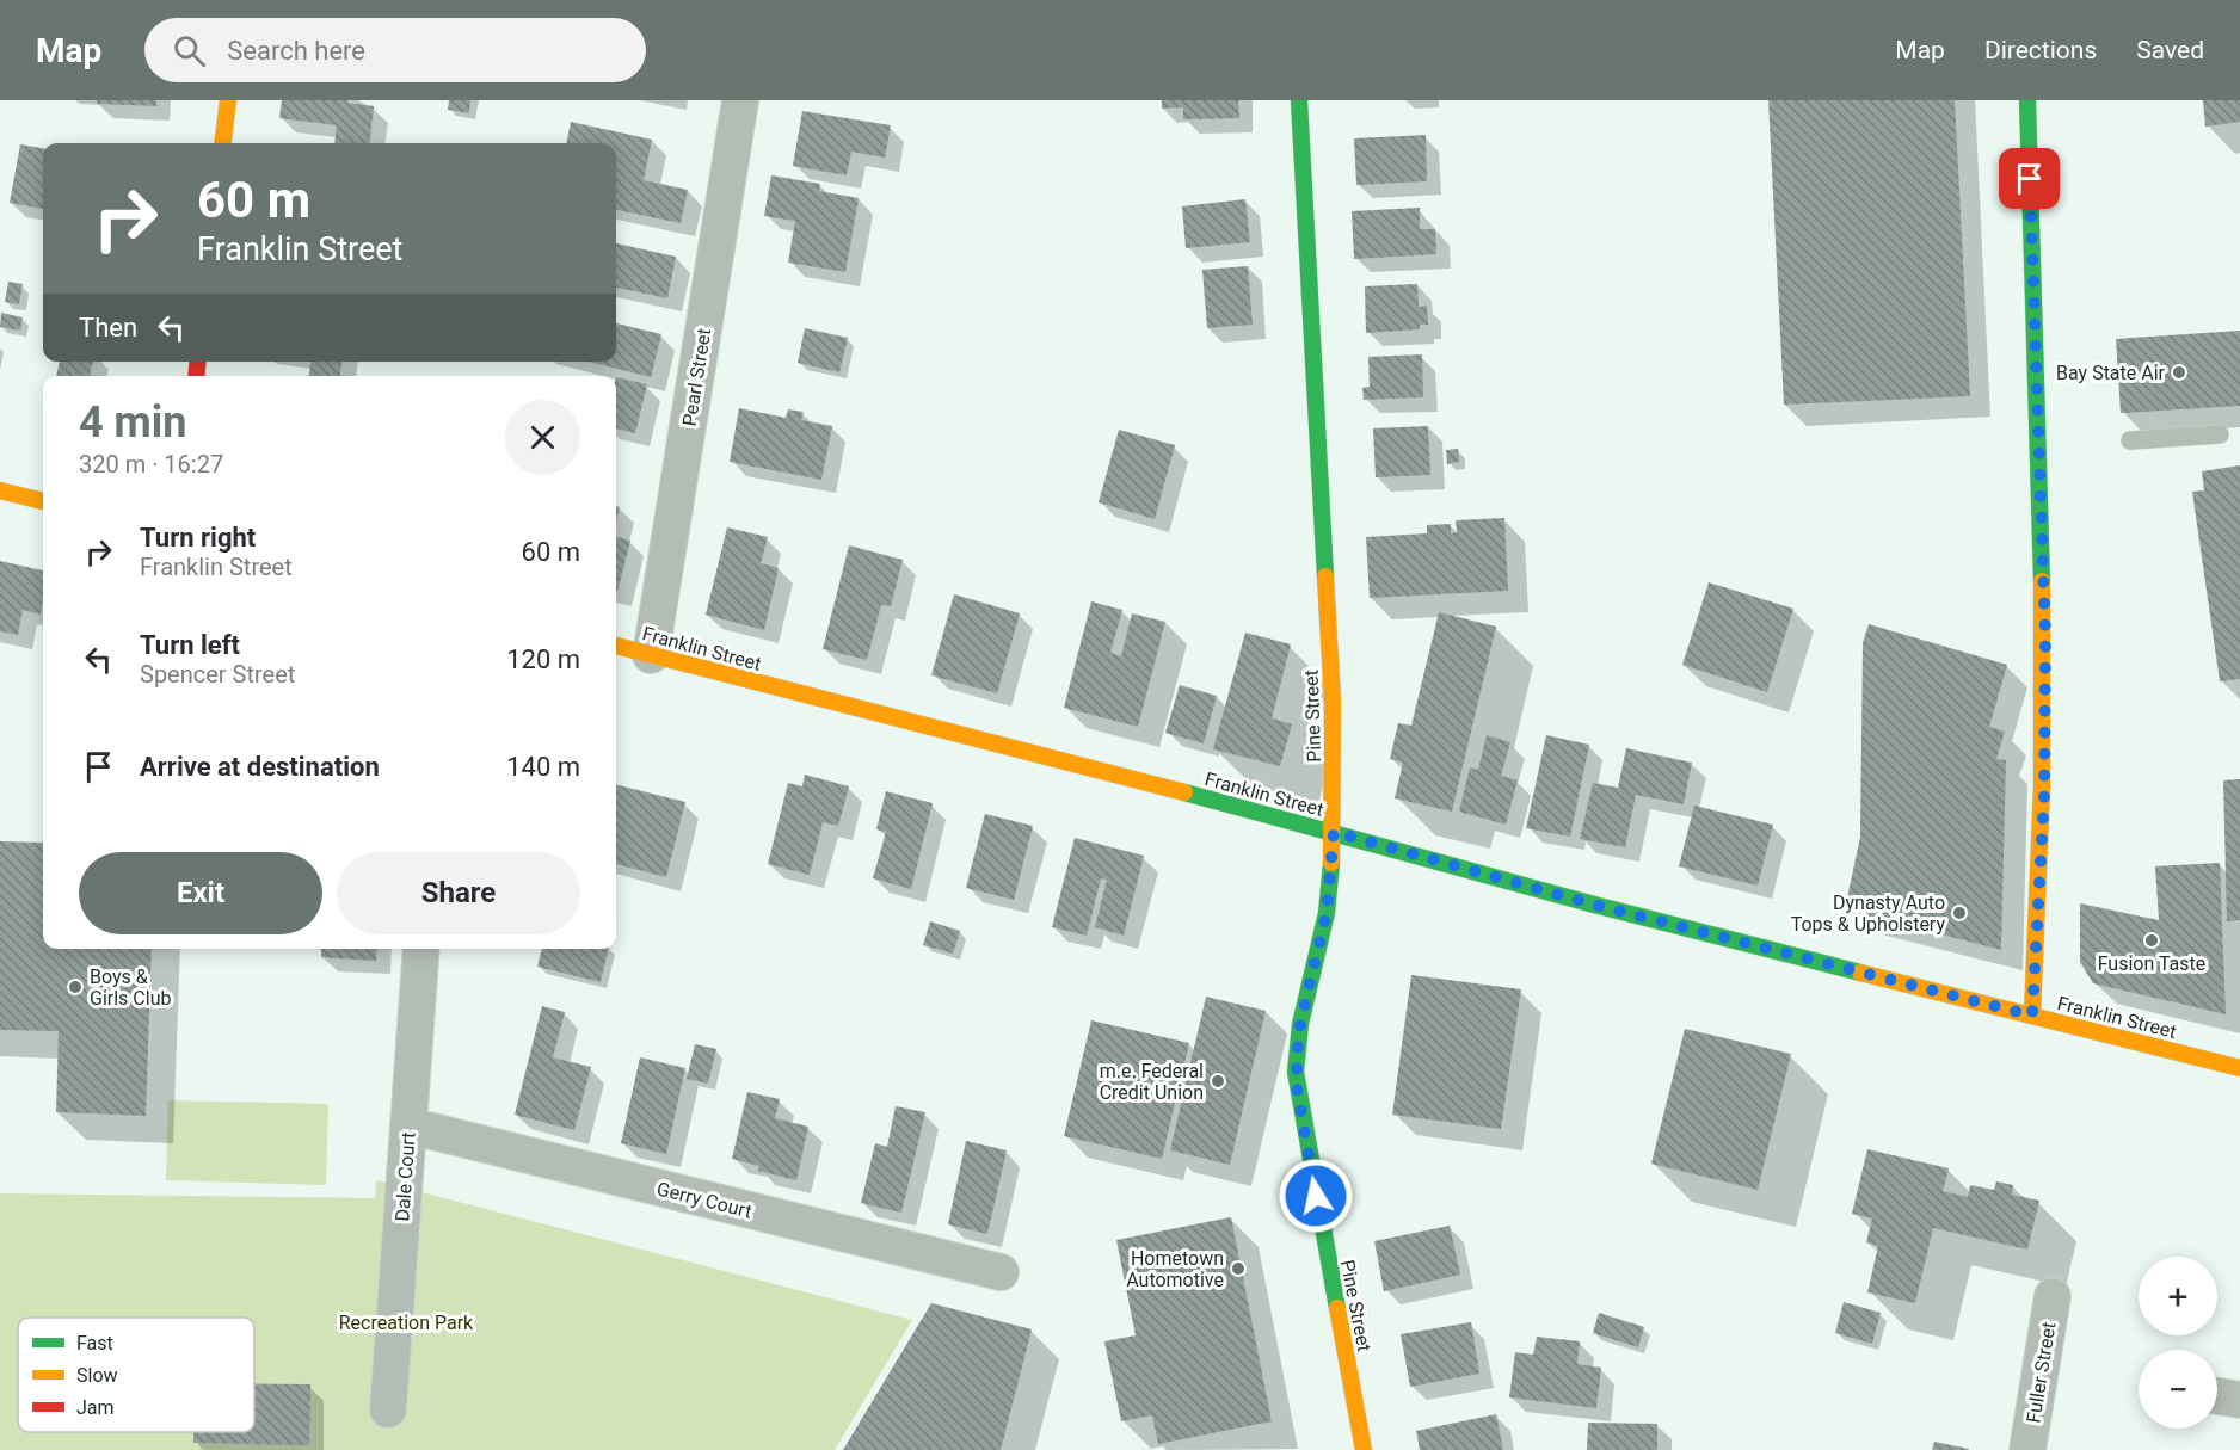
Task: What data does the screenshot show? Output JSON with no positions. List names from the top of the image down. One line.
{"streets":{"street":["Pearl Street","Franklin Street","Pine Street","Dale Court","Gerry Court","Fuller Street"]},"crossings":[["Pearl Street","Franklin Street"],["Franklin Street","Pine Street"],["Dale Court","Gerry Court"]],"parks":["Recreation Park"],"places":["Bay State Air","Dynasty Auto Tops & Upholstery","Fusion Taste","Boys & Girls Club","m.e. Federal Credit Union","Hometown Automotive"],"legend":["Fast","Slow","Jam"],"page":{"header":"Map","search":"Search here","nav":["Map","Directions","Saved"],"turn":["60 m","Franklin Street"],"then":"Then","heading":["4 min","320 m · 16:27"],"list":[{"name":"Turn right","note":"Franklin Street","value":"60 m"},{"name":"Turn left","note":"Spencer Street","value":"120 m"},{"name":"Arrive at destination","value":"140 m"}],"buttons":["Exit","Share"],"map_buttons":["+","−"]}}
